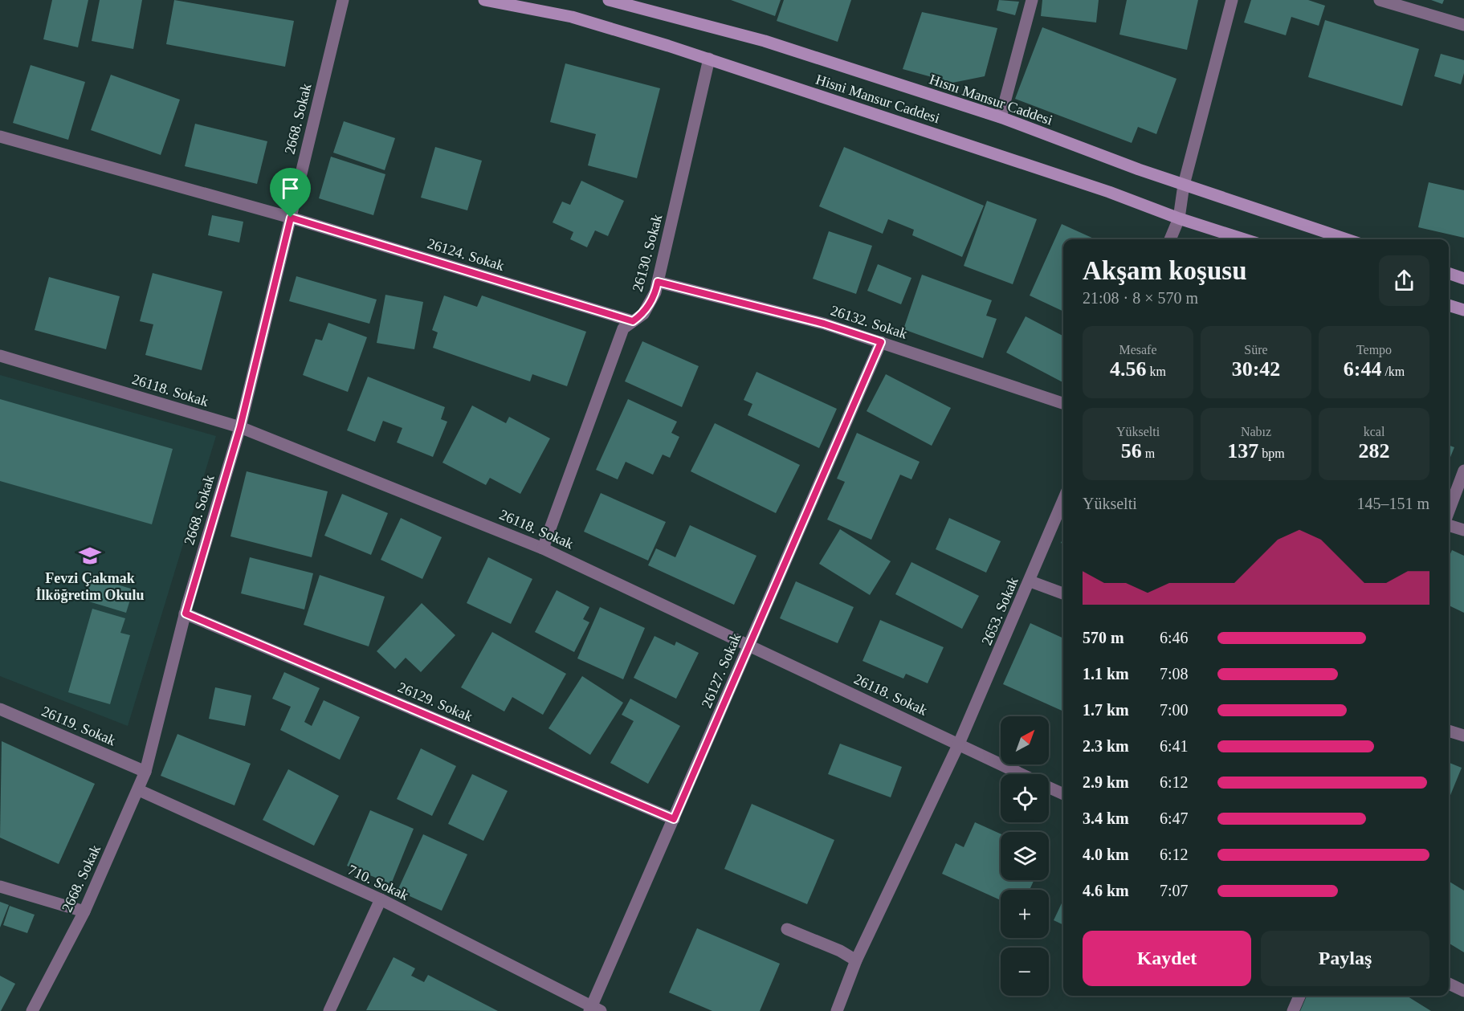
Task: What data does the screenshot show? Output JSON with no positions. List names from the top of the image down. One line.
{"streets":{"main road":["Hisni Mansur Caddesi","Hısnı Mansur Caddesi"],"street":["2668. Sokak","26130. Sokak","26124. Sokak","26132. Sokak","26118. Sokak","2653. Sokak","26127. Sokak","26129. Sokak","26119. Sokak","710. Sokak"]},"crossings":[["Hisni Mansur Caddesi","26130. Sokak"],["2668. Sokak","26124. Sokak"],["2668. Sokak","26118. Sokak"],["2668. Sokak","26129. Sokak"],["2668. Sokak","26119. Sokak"],["2668. Sokak","710. Sokak"],["26130. Sokak","26124. Sokak"],["26130. Sokak","26132. Sokak"],["26130. Sokak","26118. Sokak"],["26132. Sokak","26127. Sokak"],["26118. Sokak","2653. Sokak"],["26118. Sokak","26127. Sokak"],["26127. Sokak","26129. Sokak"],["26127. Sokak","710. Sokak"]],"places":{"school or university":["Fevzi Çakmak İlköğretim Okulu"]},"north":"top right","page":{"heading":["Akşam koşusu","21:08 · 8 × 570 m"],"stats":[["Mesafe","4.56 km"],["Süre","30:42"],["Tempo","6:44 /km"],["Yükselti","56 m"],["Nabız","137 bpm"],["kcal","282"]],"chart":["Yükselti","145–151 m"],"list":[{"name":"570 m","note":"6:46"},{"name":"1.1 km","note":"7:08"},{"name":"1.7 km","note":"7:00"},{"name":"2.3 km","note":"6:41"},{"name":"2.9 km","note":"6:12"},{"name":"3.4 km","note":"6:47"},{"name":"4.0 km","note":"6:12"},{"name":"4.6 km","note":"7:07"}],"map_buttons":["+","−"],"buttons":["Kaydet","Paylaş"]}}
